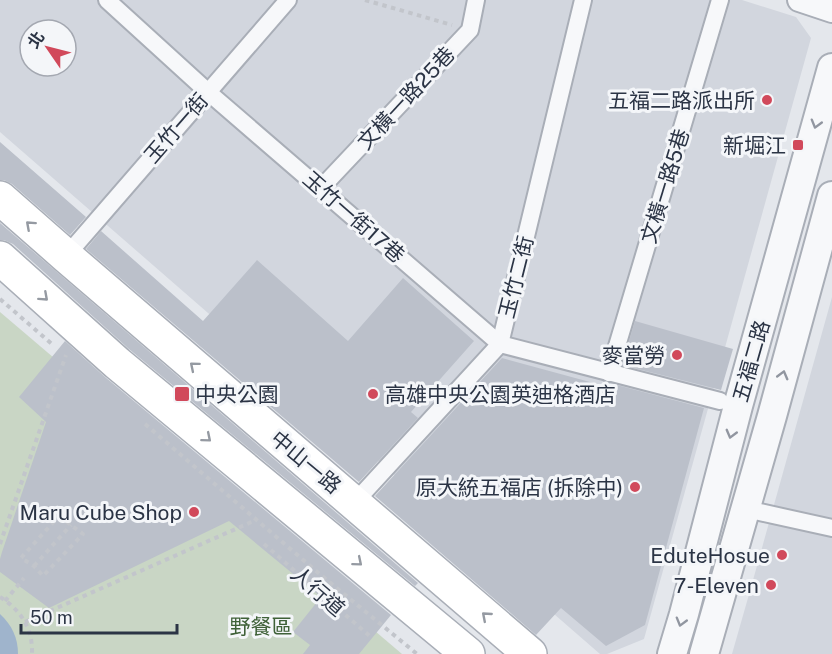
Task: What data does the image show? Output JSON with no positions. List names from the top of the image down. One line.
{"streets":{"main road":["中山一路"],"street":["文橫一路25巷","玉竹一街","文橫一路5巷","玉竹一街17巷","玉竹二街","五福二路"],"path":["人行道"]},"crossings":[["文橫一路25巷","玉竹一街17巷"],["玉竹一街","玉竹一街17巷"],["玉竹一街","中山一路"],["玉竹一街17巷","玉竹二街"],["玉竹二街","中山一路"]],"parks":["野餐區"],"places":{"other":["五福二路派出所","麥當勞","高雄中央公園英迪格酒店","原大統五福店 (拆除中)","Maru Cube Shop","EduteHosue","7-Eleven"],"transit":["新堀江","中央公園"]},"scale_bar":"50 m","north":"top left"}
